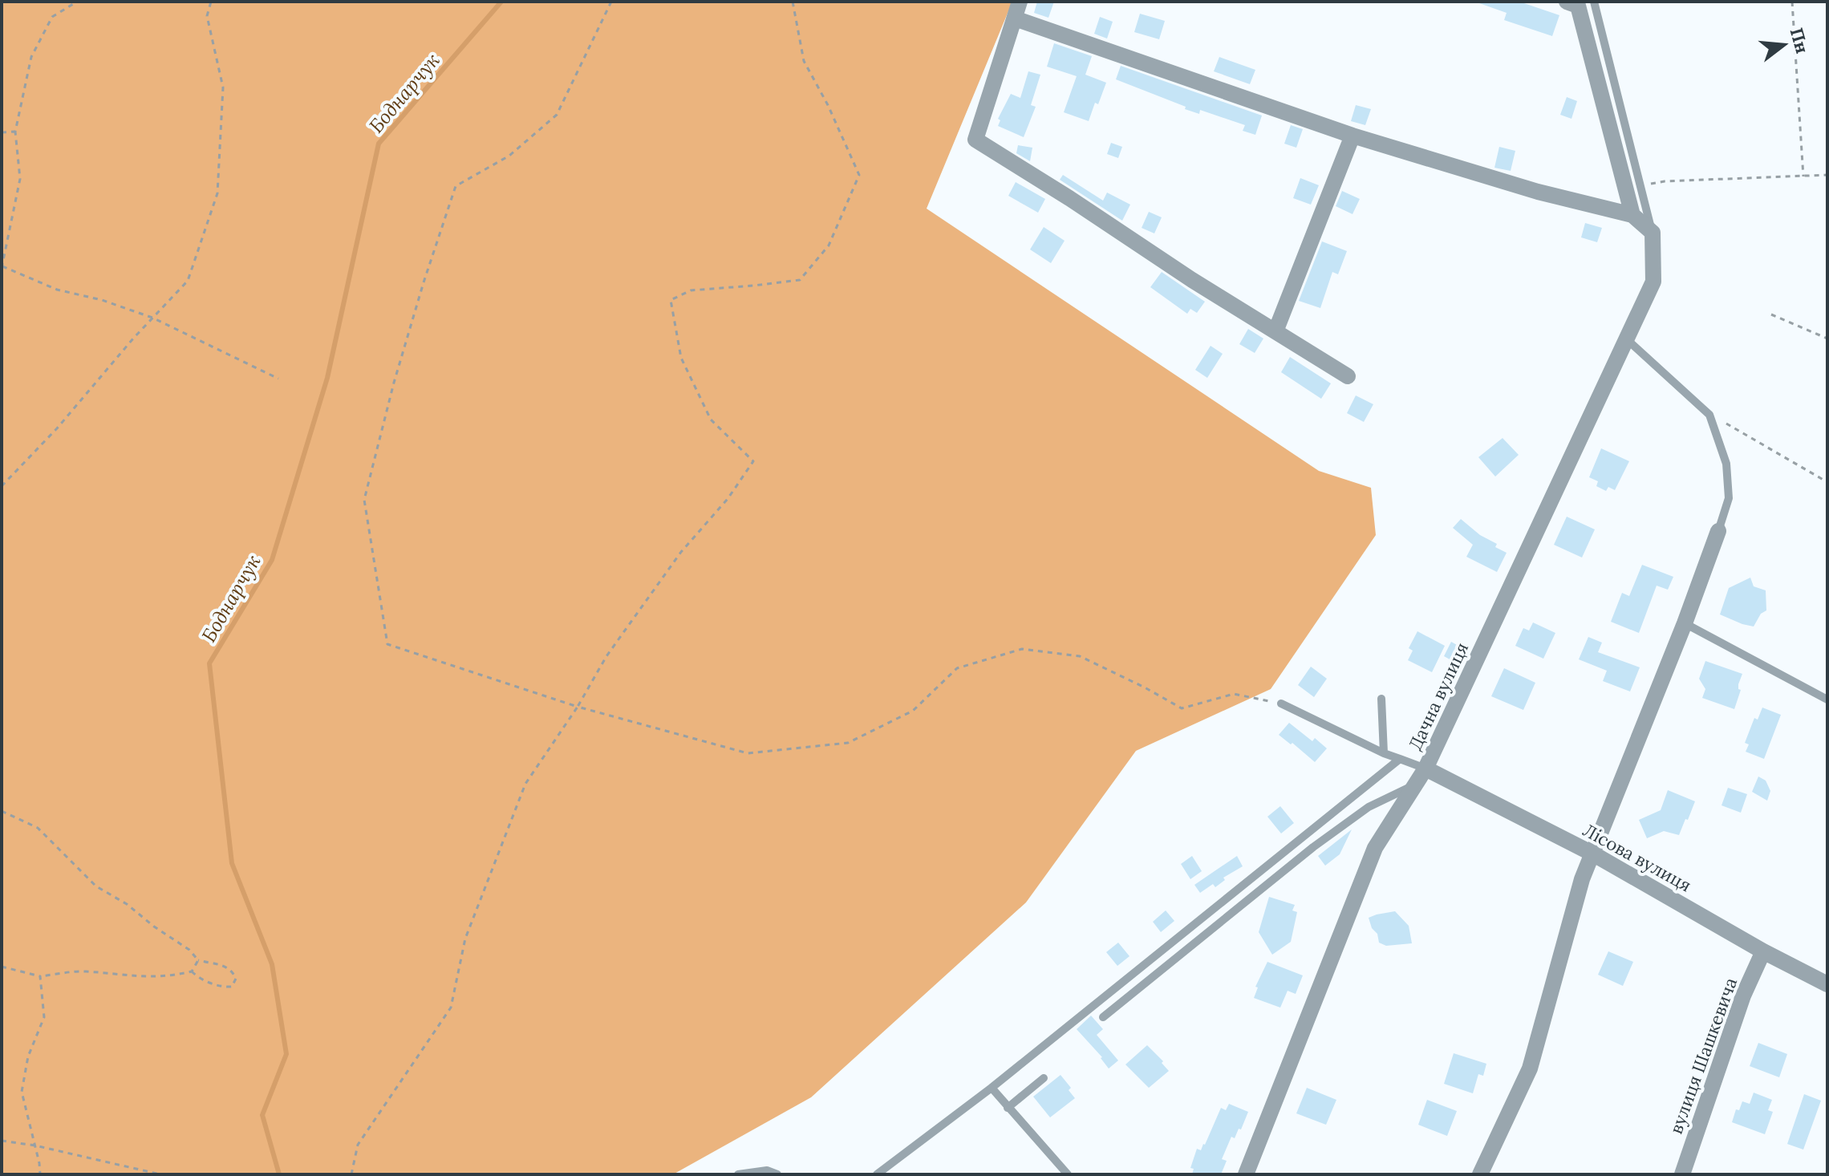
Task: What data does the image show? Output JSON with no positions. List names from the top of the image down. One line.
{"streets":{"street":["Дачна вулиця","Лісова вулиця","вулиця Шашкевича"]},"crossings":[["Дачна вулиця","Лісова вулиця"],["Лісова вулиця","вулиця Шашкевича"]],"water":["Боднарчук"],"north":"right"}
